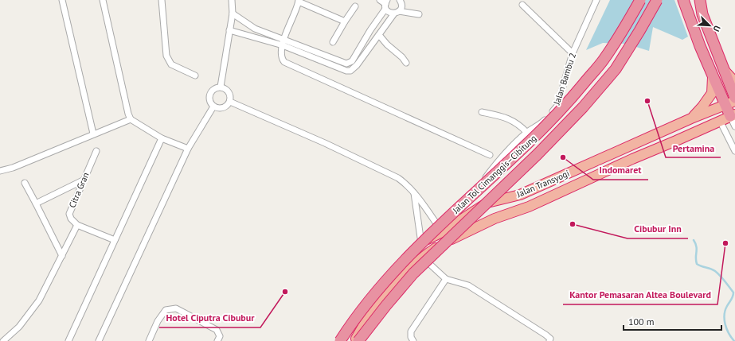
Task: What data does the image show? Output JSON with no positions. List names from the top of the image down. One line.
{"streets":{"highway":["Jalan Tol Cimanggis–Cibitung","Jalan Transyogi"],"street":["Jalan Bambu 2","Citra Gran"]},"crossings":[["Jalan Bambu 2","Jalan Transyogi"],["Jalan Tol Cimanggis–Cibitung","Jalan Transyogi"]],"places":["Pertamina","Indomaret","Cibubur Inn","Kantor Pemasaran Altea Boulevard","Hotel Ciputra Cibubur"],"scale_bar":"100 m","north":"bottom right"}
